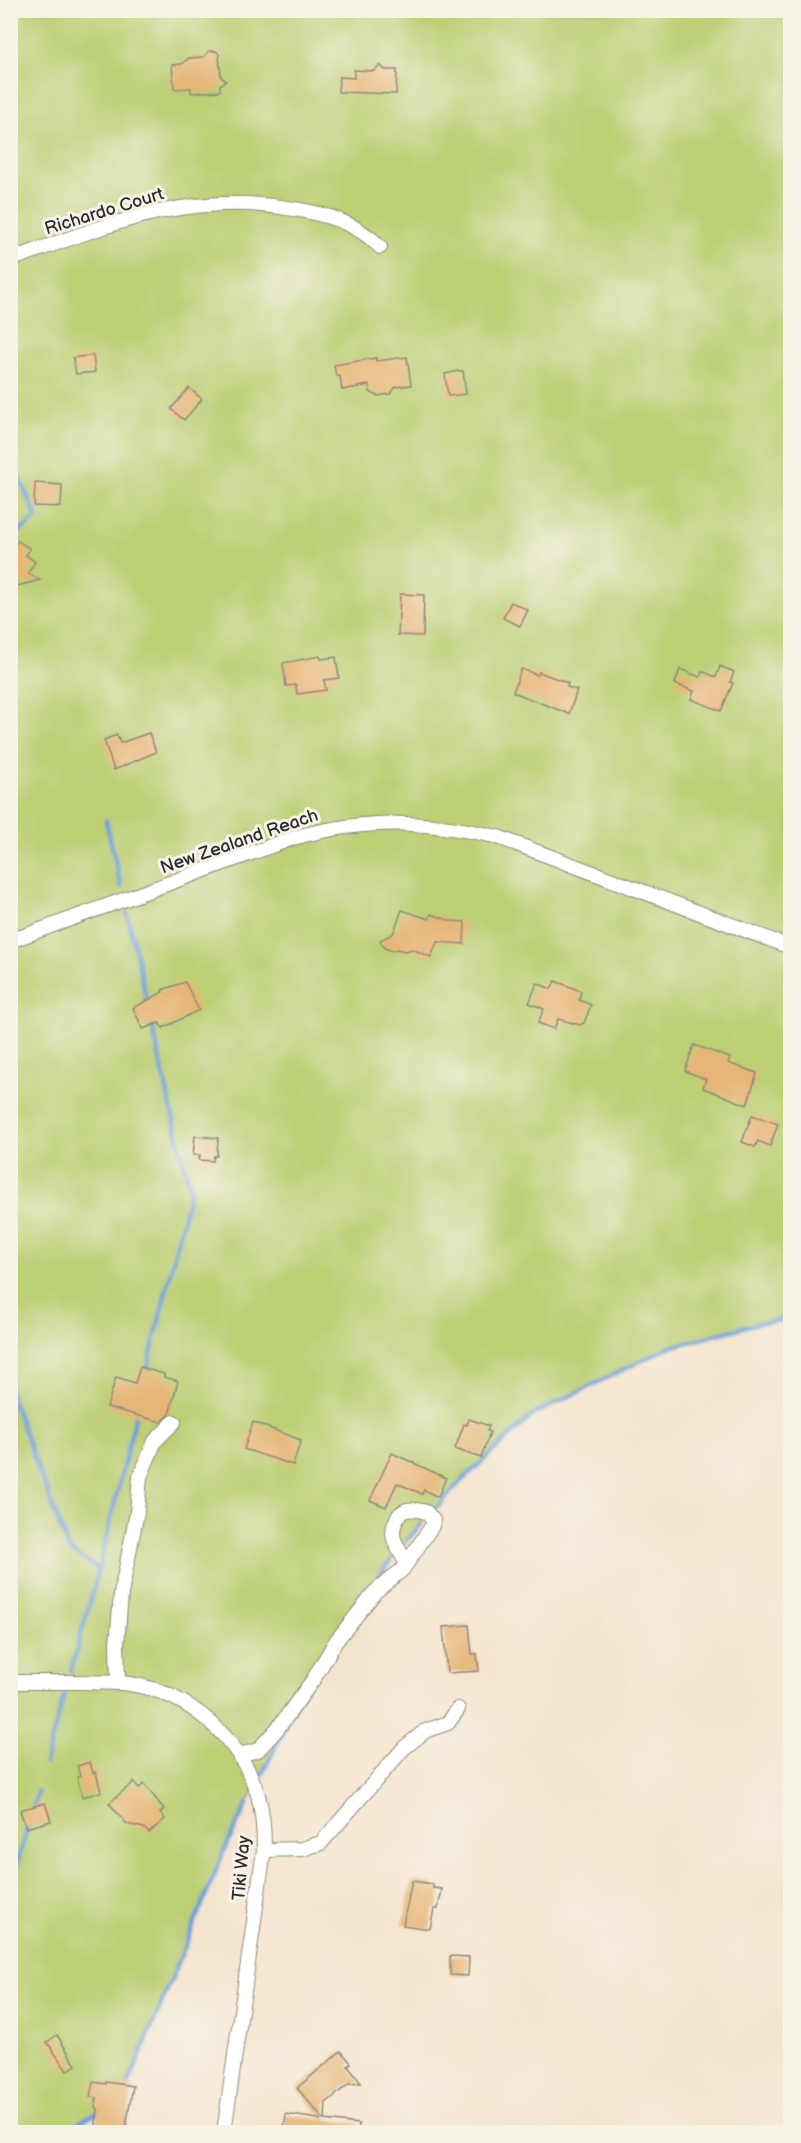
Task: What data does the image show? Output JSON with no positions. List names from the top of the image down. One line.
{"streets":{"street":["Richardo Court","New Zealand Reach","Tiki Way"]}}
